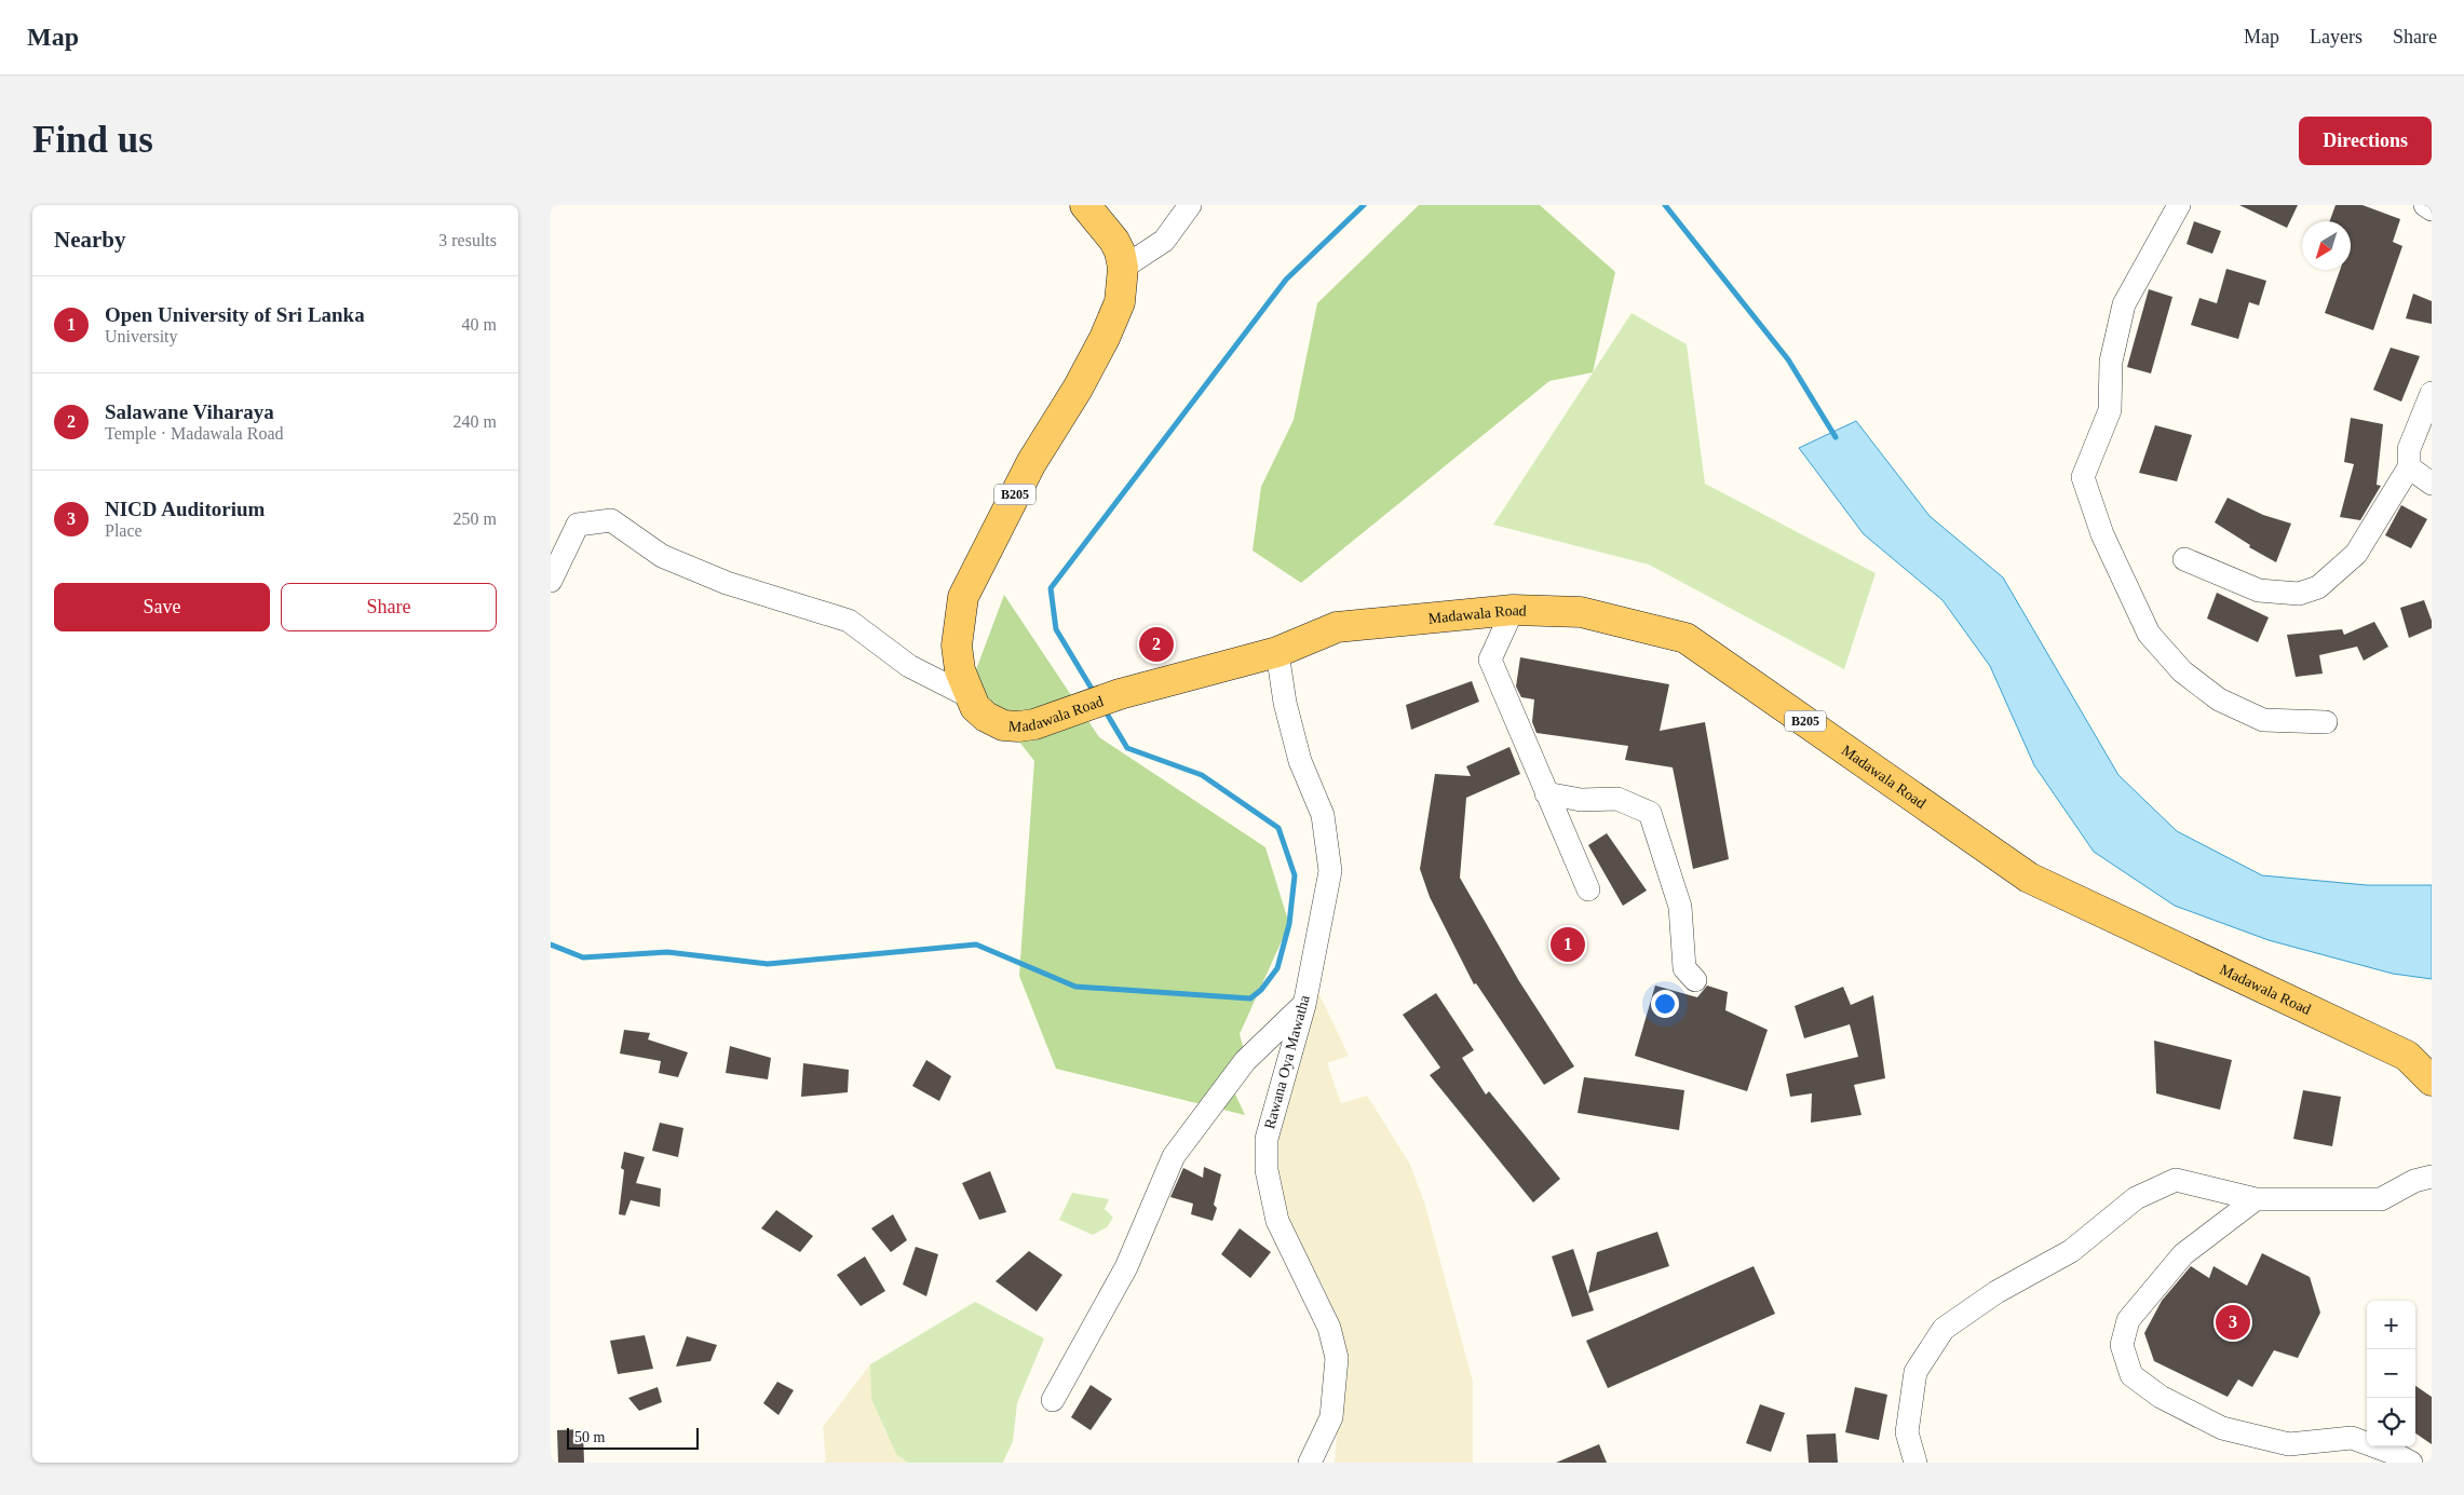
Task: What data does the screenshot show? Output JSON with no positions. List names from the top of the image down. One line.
{"streets":{"main road":["B205","Madawala Road"],"street":["Rawana Oya Mawatha"]},"crossings":[["Madawala Road","Rawana Oya Mawatha"]],"scale_bar":"50 m","north":"bottom left","page":{"header":"Map","nav":["Map","Layers","Share"],"buttons":["Directions",["Save","Share"]],"title":"Find us","heading":["Nearby","3 results"],"list":[{"mark":"1","name":"Open University of Sri Lanka","note":"University","value":"40 m"},{"mark":"2","name":"Salawane Viharaya","note":"Temple · Madawala Road","value":"240 m"},{"mark":"3","name":"NICD Auditorium","note":"Place","value":"250 m"}],"pins":["2","1","3"],"map_buttons":["+","−"],"scale":"50 m"}}
